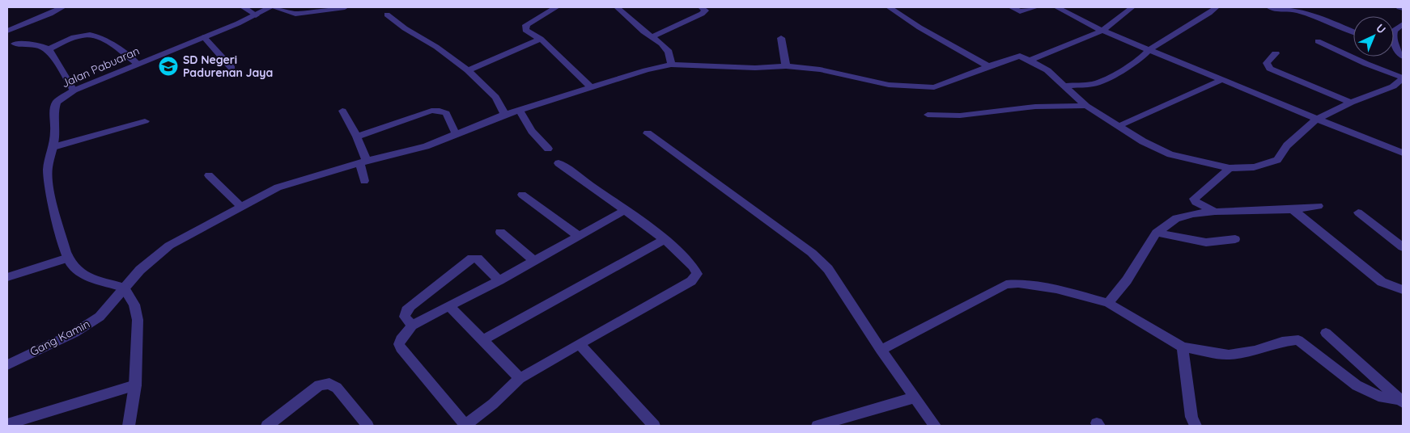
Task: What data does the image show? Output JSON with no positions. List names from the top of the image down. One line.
{"streets":{"street":["Jalan Pabuaran","Gang Kamin"]},"crossings":[["Jalan Pabuaran","Gang Kamin"]],"places":{"school or university":["SD Negeri Padurenan Jaya"]},"north":"top right"}
